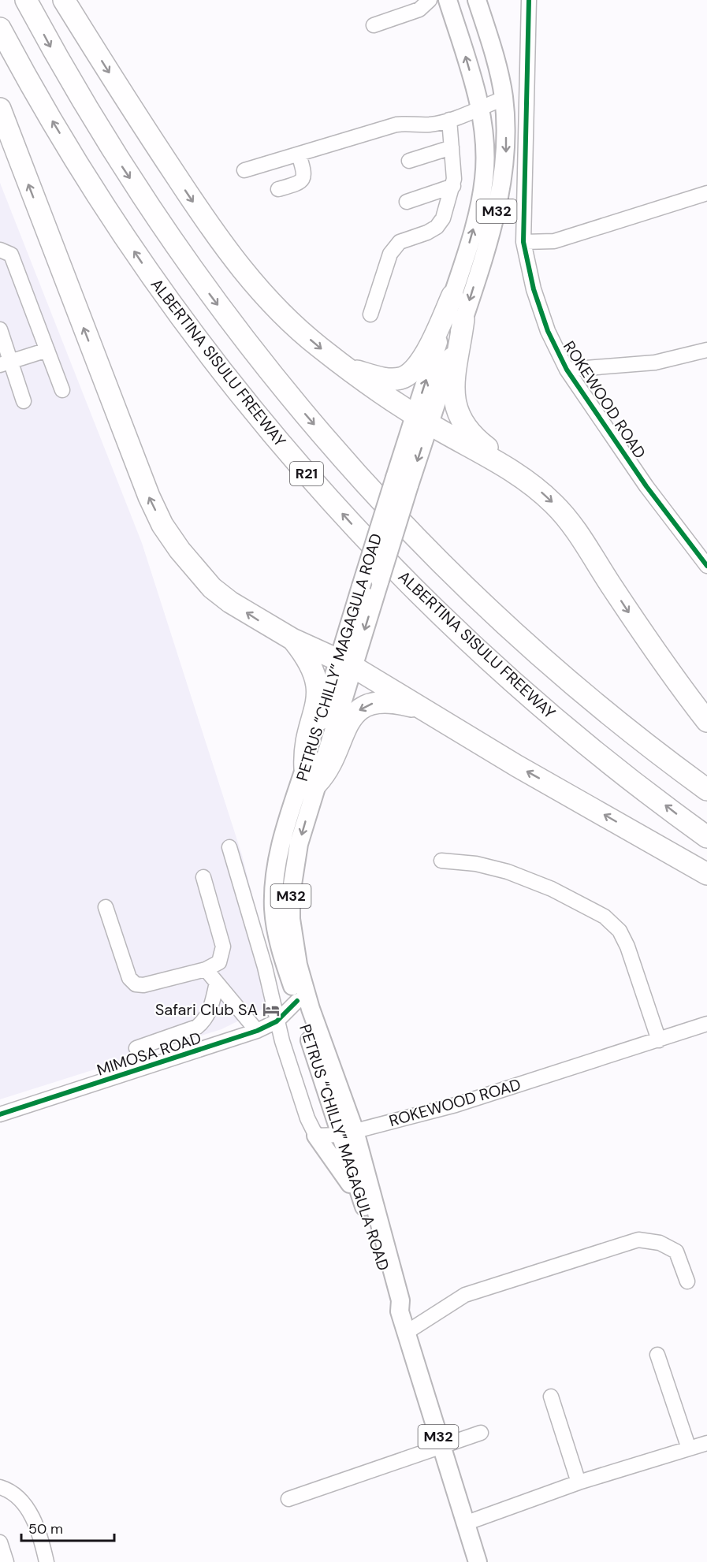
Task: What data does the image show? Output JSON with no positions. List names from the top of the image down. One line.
{"streets":{"highway":["ALBERTINA SISULU FREEWAY","R21"],"main road":["M32","PETRUS “CHILLY” MAGAGULA ROAD"],"street":["ROKEWOOD ROAD","MIMOSA ROAD"]},"crossings":[["ROKEWOOD ROAD","PETRUS “CHILLY” MAGAGULA ROAD"],["PETRUS “CHILLY” MAGAGULA ROAD","MIMOSA ROAD"]],"places":{"hotel":["Safari Club SA"]},"scale_bar":"50 m"}
